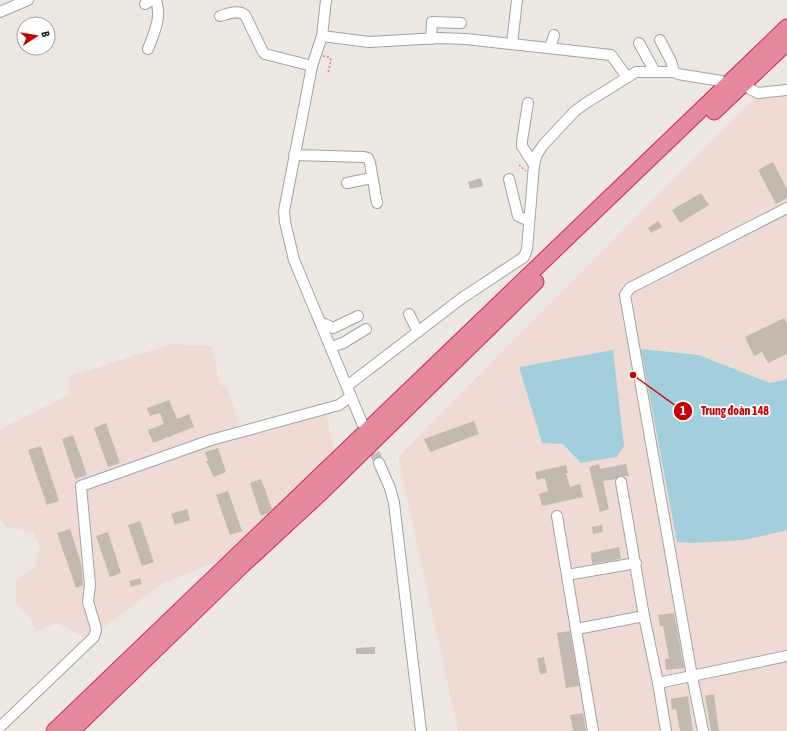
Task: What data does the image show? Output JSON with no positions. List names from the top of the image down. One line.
{"places":["Trung đoàn 148"],"north":"right"}
